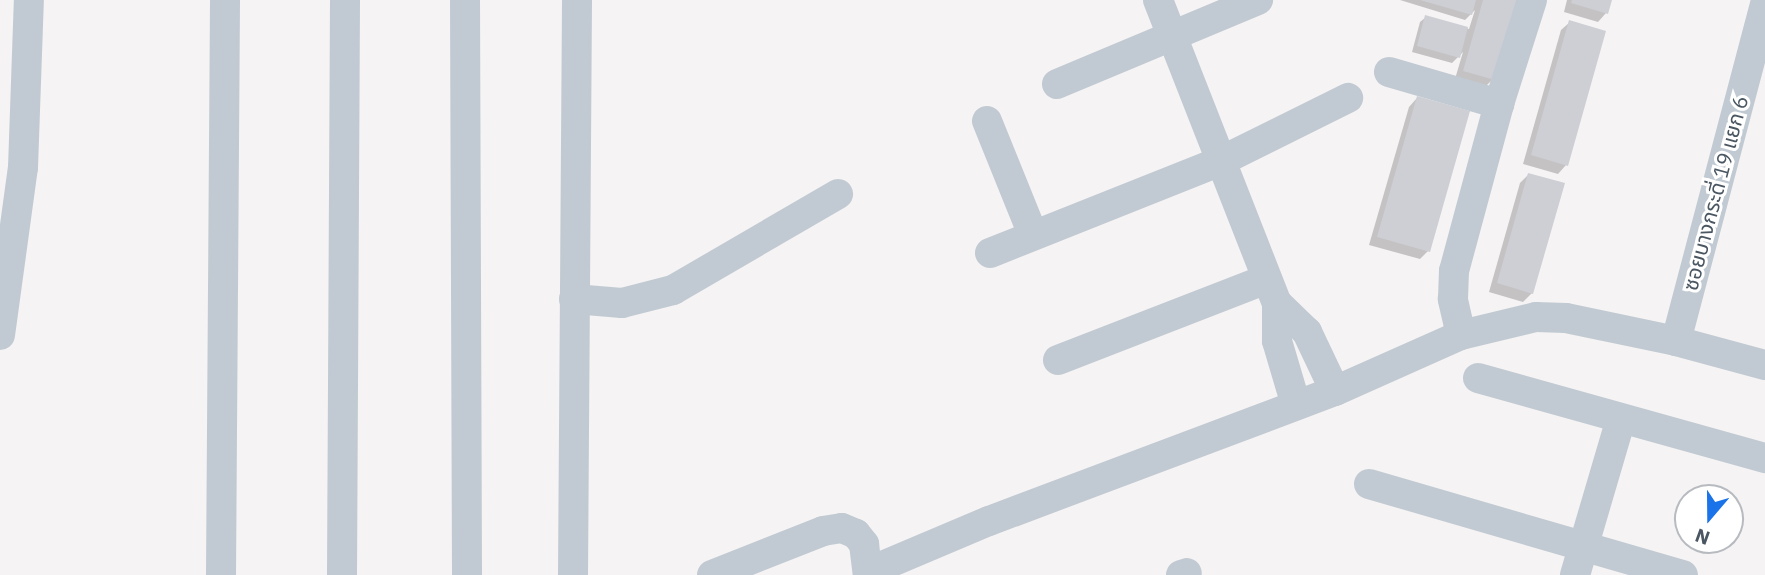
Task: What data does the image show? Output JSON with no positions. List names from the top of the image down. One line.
{"streets":{"street":["ซอยบางกระดี่ 19 แยก 6"]},"north":"bottom"}
